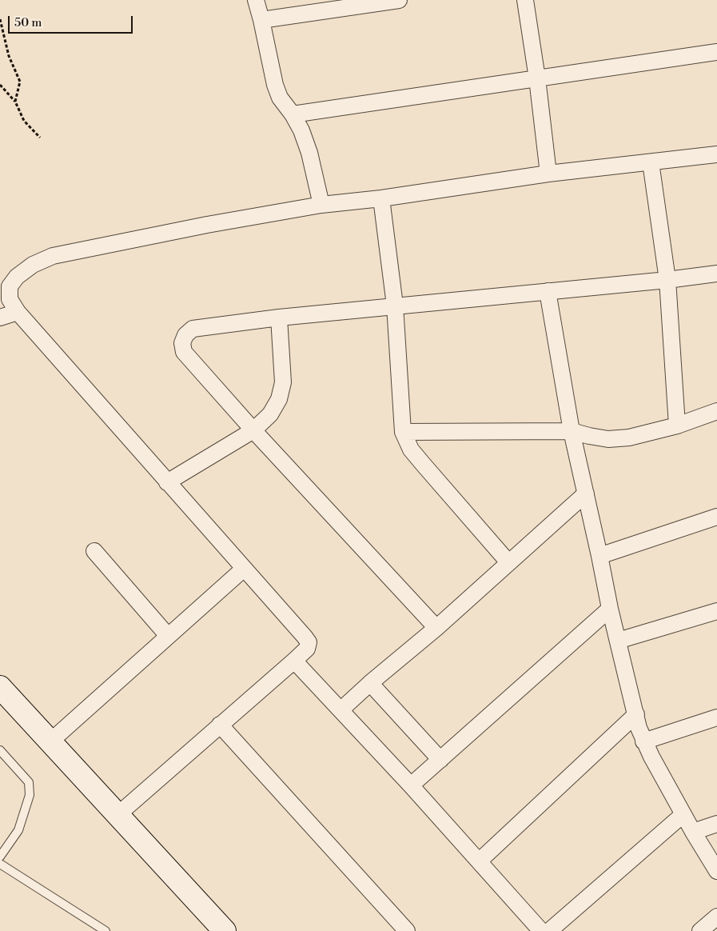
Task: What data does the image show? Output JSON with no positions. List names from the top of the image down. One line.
{"scale_bar":"50 m"}
